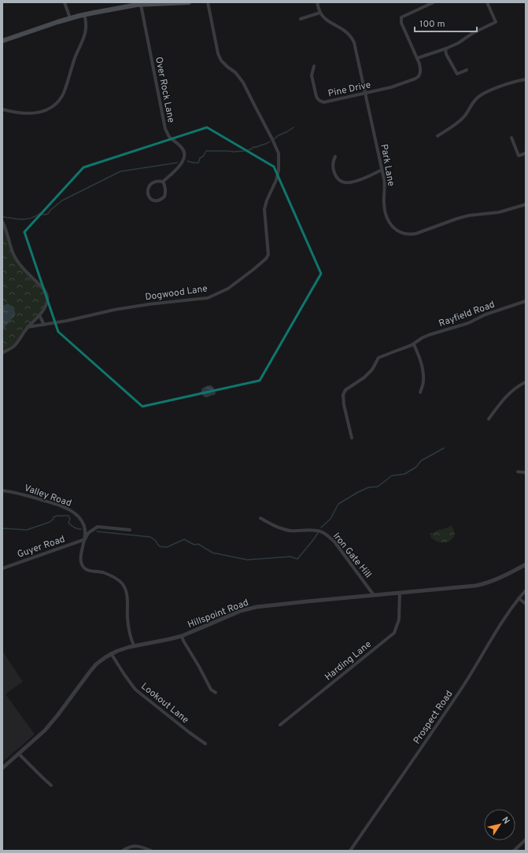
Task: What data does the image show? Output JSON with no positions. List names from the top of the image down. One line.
{"streets":{"street":["Pine Drive","Over Rock Lane","Park Lane","Dogwood Lane","Rayfield Road","Valley Road","Guyer Road","Iron Gate Hill","Hillspoint Road","Harding Lane","Lookout Lane","Prospect Road"]},"crossings":[["Pine Drive","Park Lane"],["Valley Road","Guyer Road"],["Valley Road","Hillspoint Road"],["Iron Gate Hill","Hillspoint Road"],["Hillspoint Road","Harding Lane"],["Hillspoint Road","Lookout Lane"]],"scale_bar":"100 m","north":"top right"}
